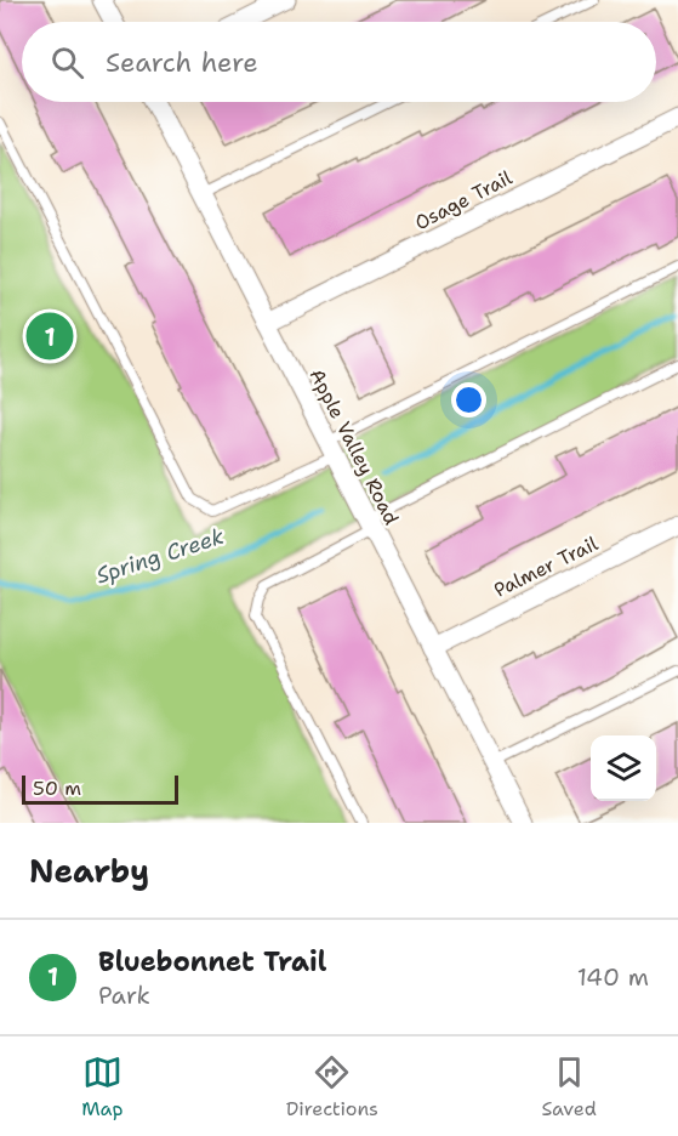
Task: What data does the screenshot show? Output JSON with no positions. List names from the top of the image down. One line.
{"streets":{"street":["Osage Trail","Apple Valley Road","Palmer Trail"]},"crossings":[["Osage Trail","Apple Valley Road"],["Apple Valley Road","Palmer Trail"]],"water":["Spring Creek"],"scale_bar":"50 m","page":{"search":"Search here","pins":"1","scale":"50 m","heading":"Nearby","list":[{"mark":"1","name":"Bluebonnet Trail","note":"Park","value":"140 m"}],"nav":["Map","Directions","Saved"]}}
